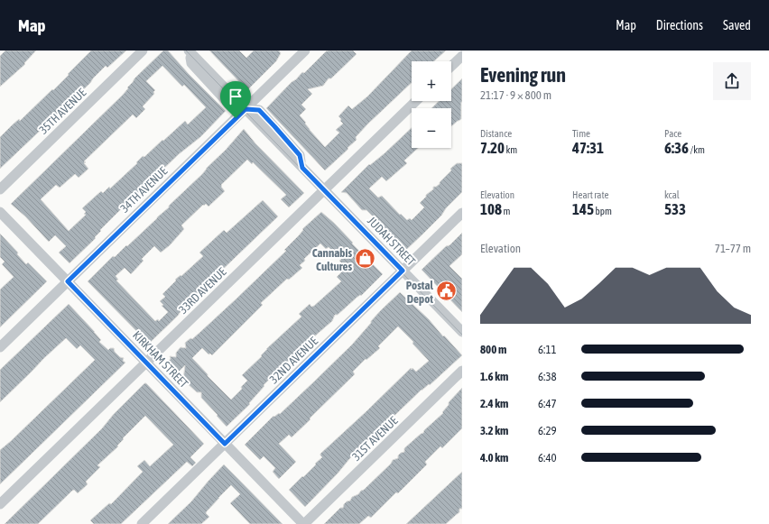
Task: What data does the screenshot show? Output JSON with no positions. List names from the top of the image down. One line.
{"streets":{"street":["35TH AVENUE","34TH AVENUE","JUDAH STREET","33RD AVENUE","KIRKHAM STREET","32ND AVENUE","31ST AVENUE"]},"crossings":[["34TH AVENUE","JUDAH STREET"],["34TH AVENUE","KIRKHAM STREET"],["JUDAH STREET","33RD AVENUE"],["JUDAH STREET","32ND AVENUE"],["33RD AVENUE","KIRKHAM STREET"],["KIRKHAM STREET","32ND AVENUE"],["KIRKHAM STREET","31ST AVENUE"]],"places":{"shop":["Cannabis Cultures"],"public building":["Postal Depot"]},"page":{"header":"Map","nav":["Map","Directions","Saved"],"heading":["Evening run","21:17 · 9 × 800 m"],"map_buttons":["+","−"],"stats":[["Distance","7.20 km"],["Time","47:31"],["Pace","6:36 /km"],["Elevation","108 m"],["Heart rate","145 bpm"],["kcal","533"]],"chart":["Elevation","71–77 m"],"list":[{"name":"800 m","note":"6:11"},{"name":"1.6 km","note":"6:38"},{"name":"2.4 km","note":"6:47"},{"name":"3.2 km","note":"6:29"},{"name":"4.0 km","note":"6:40"}]}}
